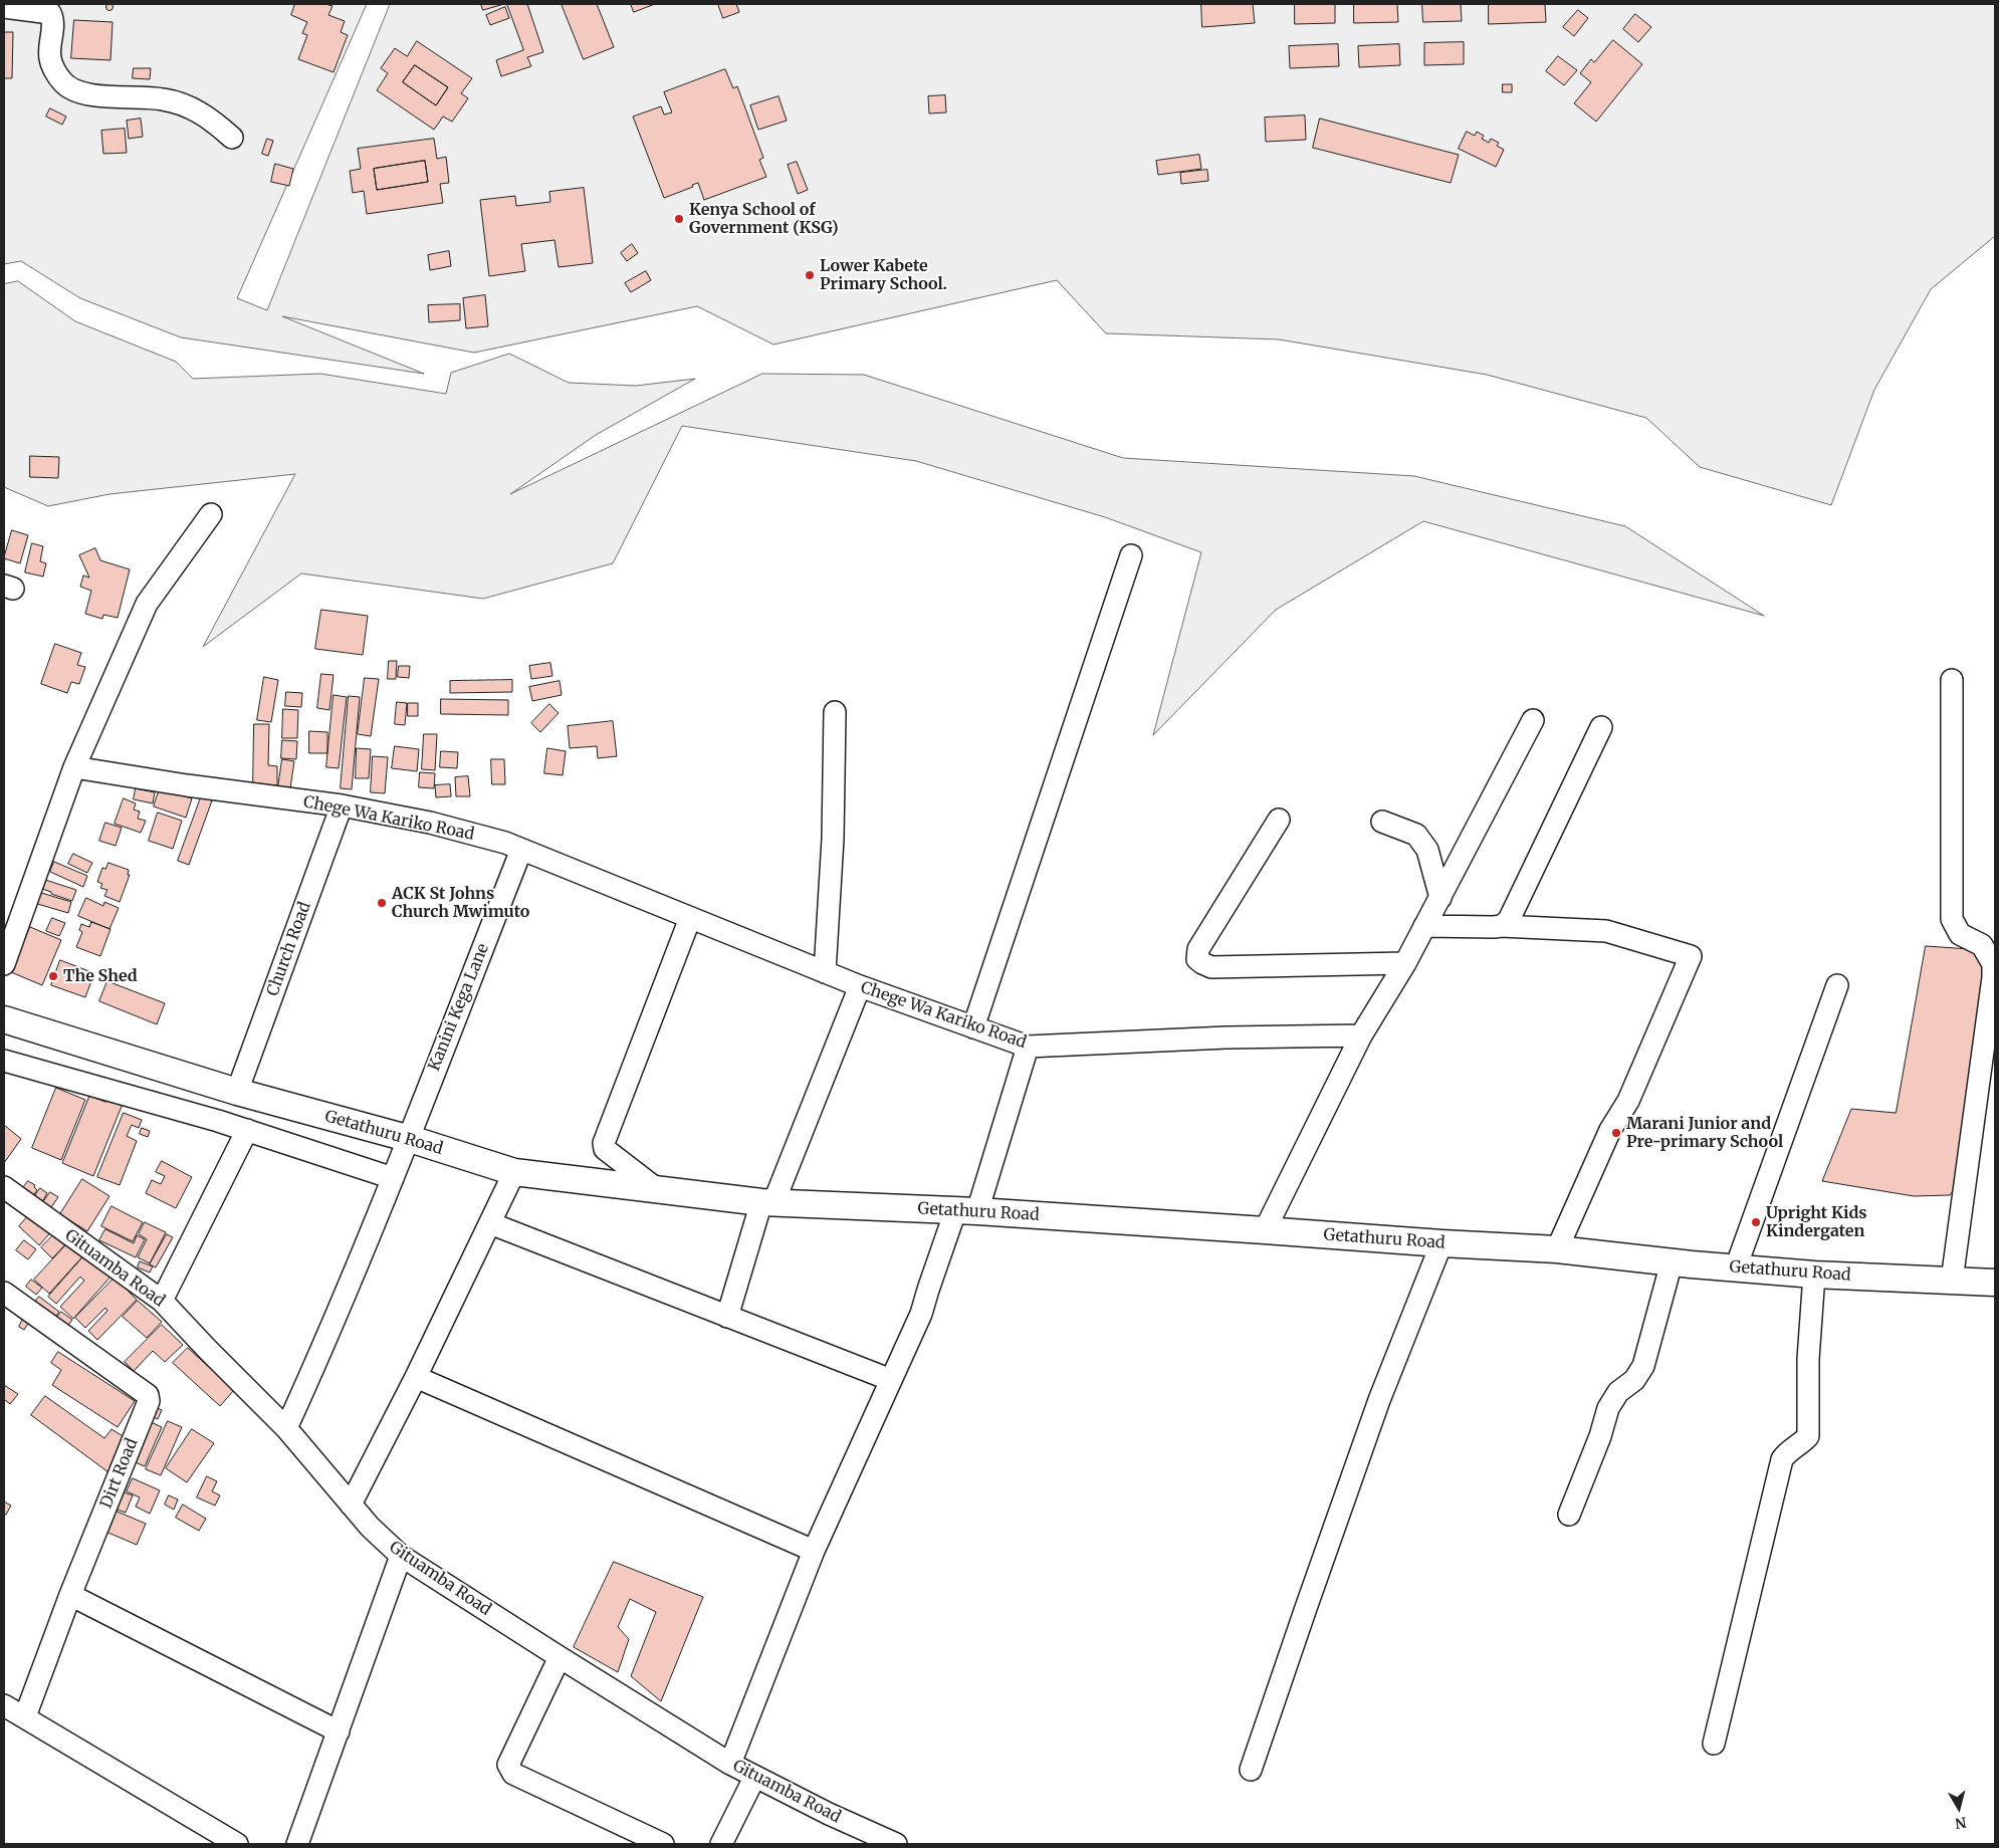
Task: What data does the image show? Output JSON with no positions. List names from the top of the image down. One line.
{"streets":{"main road":["Getathuru Road"],"street":["Chege Wa Kariko Road","Church Road","Kanini Kega Lane","Gituamba Road","Dirt Road"]},"crossings":[["Chege Wa Kariko Road","Church Road"],["Chege Wa Kariko Road","Kanini Kega Lane"],["Church Road","Getathuru Road"],["Kanini Kega Lane","Getathuru Road"],["Kanini Kega Lane","Gituamba Road"]],"places":["Kenya School of Government (KSG)","Lower Kabete Primary School.","ACK St Johns Church Mwimuto","The Shed","Marani Junior and Pre-primary School","Upright Kids Kindergaten"],"north":"bottom"}
